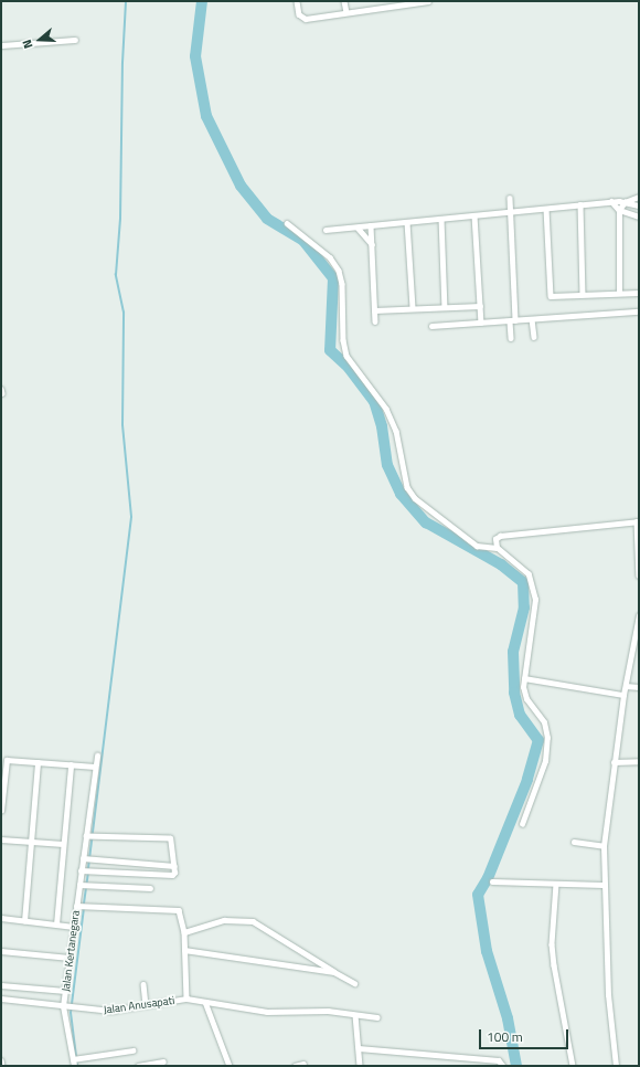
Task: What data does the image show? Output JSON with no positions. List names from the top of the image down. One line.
{"streets":{"street":["Jalan Kertanegara","Jalan Anusapati"]},"crossings":[["Jalan Kertanegara","Jalan Anusapati"]],"scale_bar":"100 m","north":"left"}
